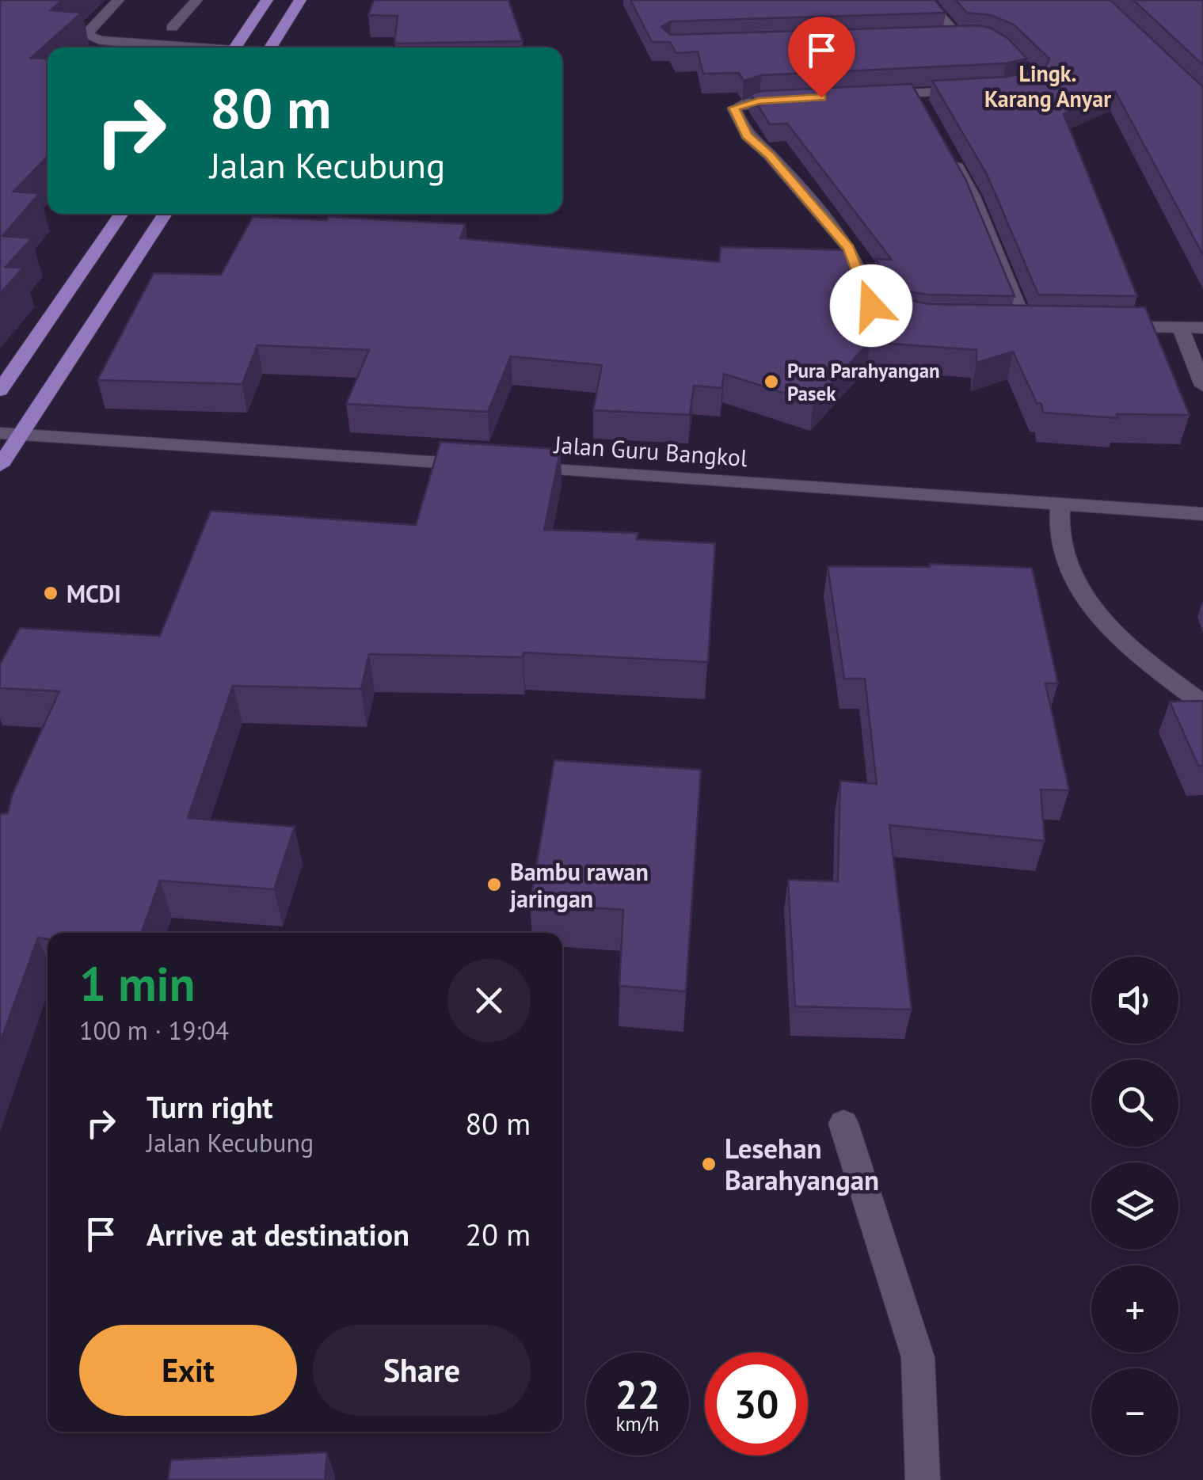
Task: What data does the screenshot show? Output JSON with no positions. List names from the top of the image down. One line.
{"streets":{"street":["Jalan Guru Bangkol"]},"districts":["Lingk. Karang Anyar"],"places":["Pura Parahyangan Pasek","MCDI","Bambu rawan jaringan","Lesehan Barahyangan"],"page":{"turn":["80 m","Jalan Kecubung"],"heading":["1 min","100 m · 19:04"],"map_buttons":["+","−"],"list":[{"name":"Turn right","note":"Jalan Kecubung","value":"80 m"},{"name":"Arrive at destination","value":"20 m"}],"buttons":["Exit","Share"],"speed":"22 km/h","limit":"30"}}
